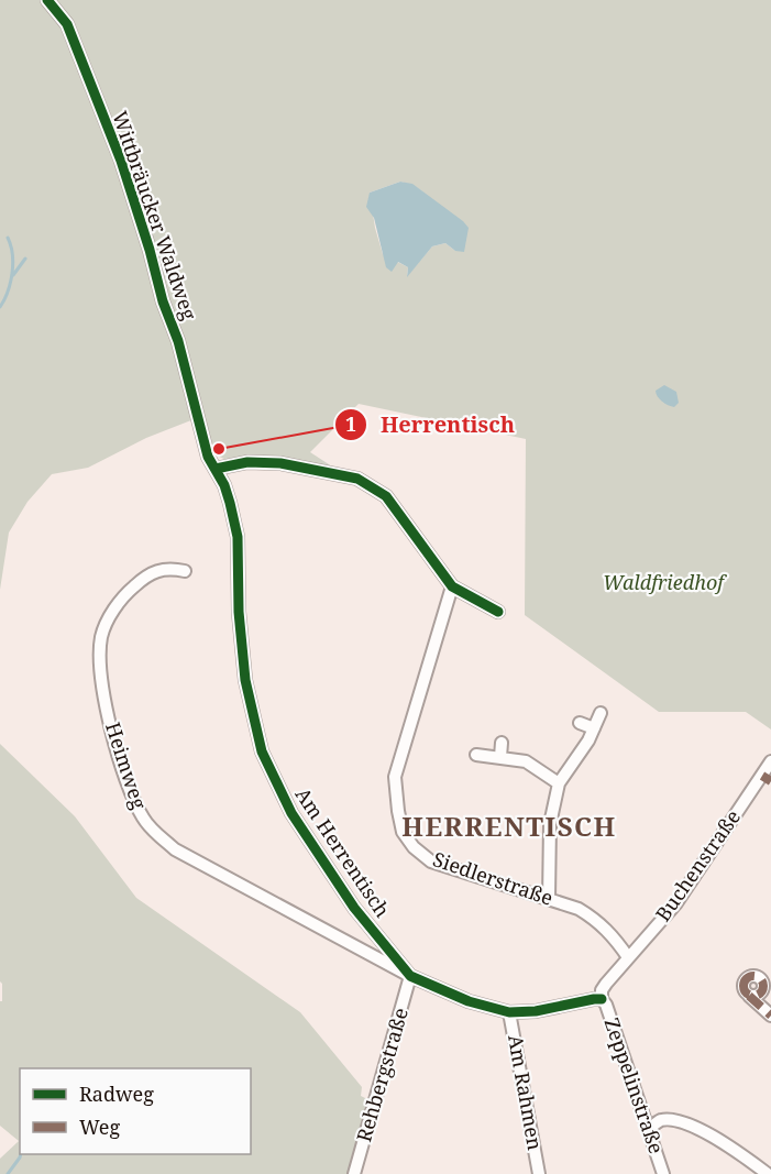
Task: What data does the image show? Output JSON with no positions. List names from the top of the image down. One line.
{"streets":{"street":["Wittbräucker Waldweg","Heimweg","Am Herrentisch","Buchenstraße","Siedlerstraße","Rehbergstraße","Zeppelinstraße","Am Rahmen"]},"crossings":[["Wittbräucker Waldweg","Am Herrentisch"],["Heimweg","Am Herrentisch"],["Heimweg","Rehbergstraße"],["Am Herrentisch","Buchenstraße"],["Am Herrentisch","Rehbergstraße"],["Am Herrentisch","Zeppelinstraße"],["Am Herrentisch","Am Rahmen"],["Buchenstraße","Siedlerstraße"],["Buchenstraße","Zeppelinstraße"]],"districts":["HERRENTISCH"],"parks":["Waldfriedhof"],"places":["Herrentisch"],"legend":["Radweg","Weg"]}
